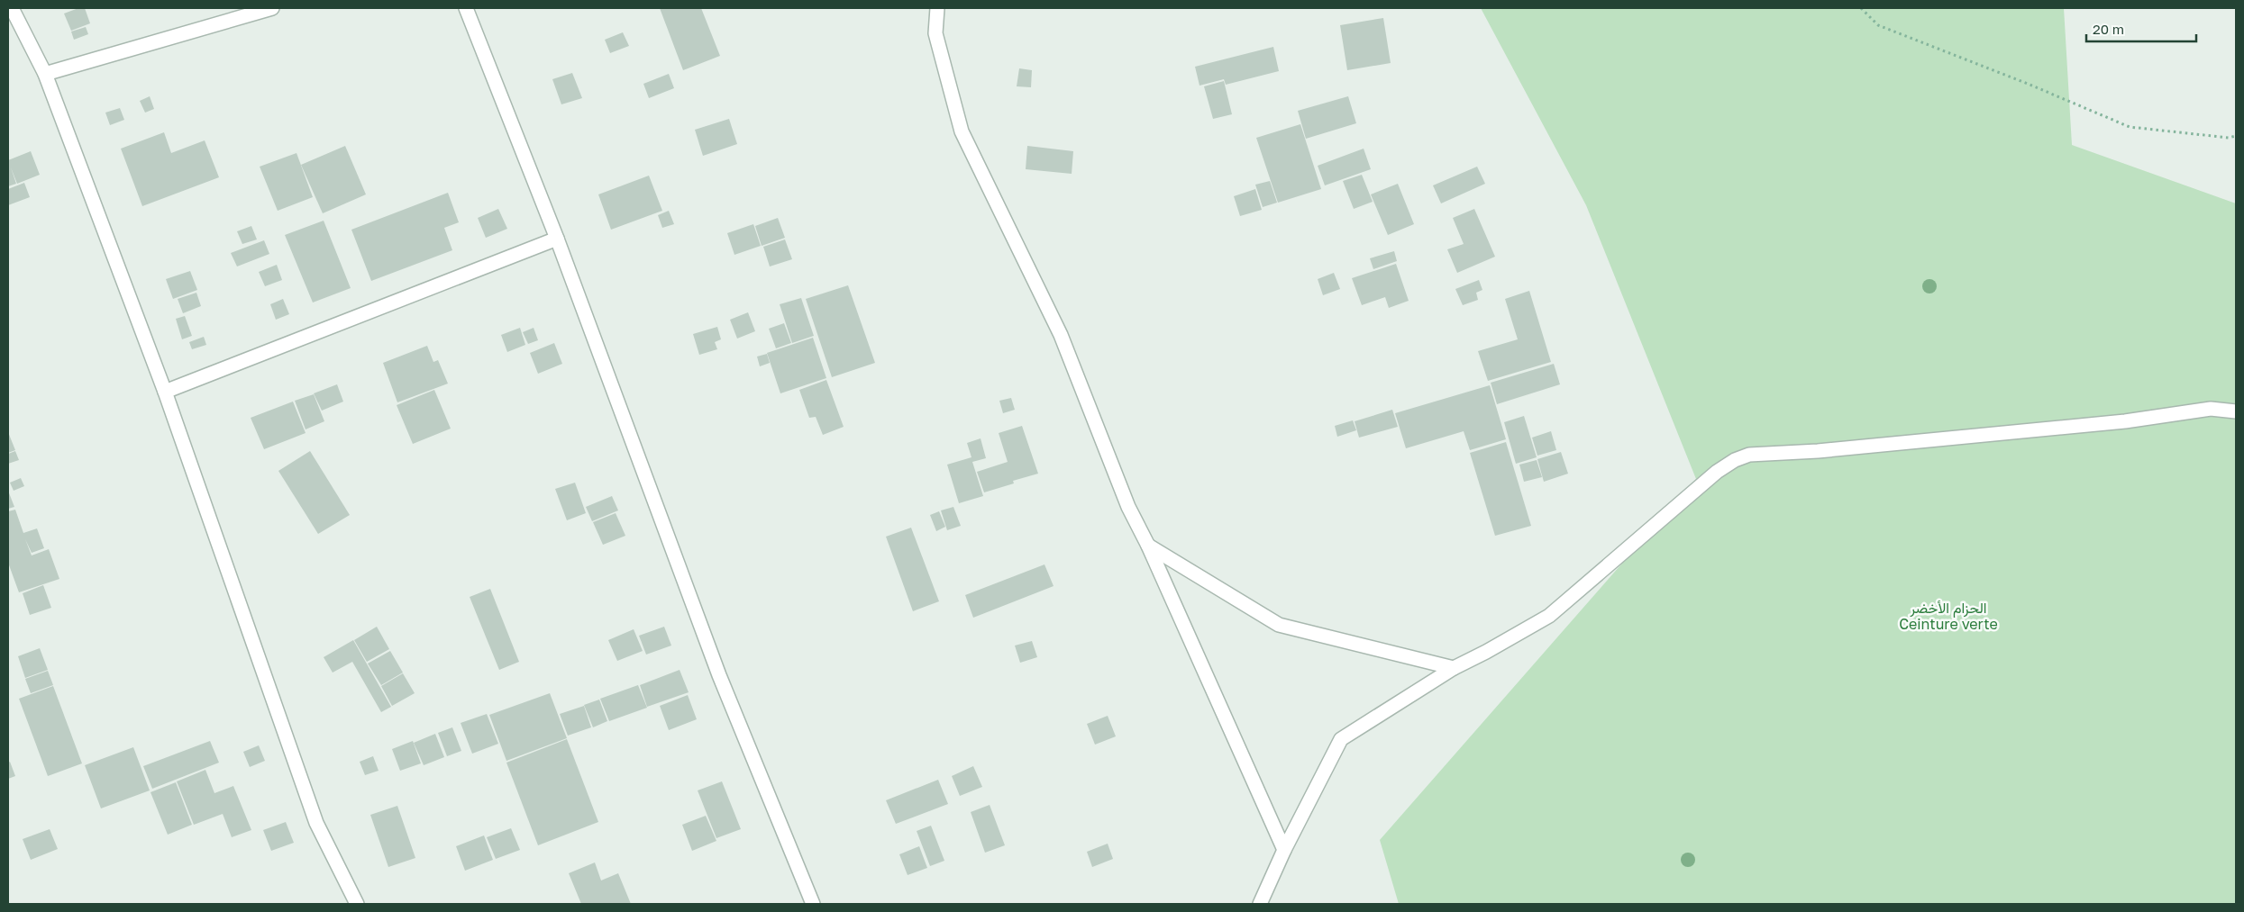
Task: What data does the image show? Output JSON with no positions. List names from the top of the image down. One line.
{"parks":["الحزام الأخضر Ceinture verte"],"scale_bar":"20 m"}
